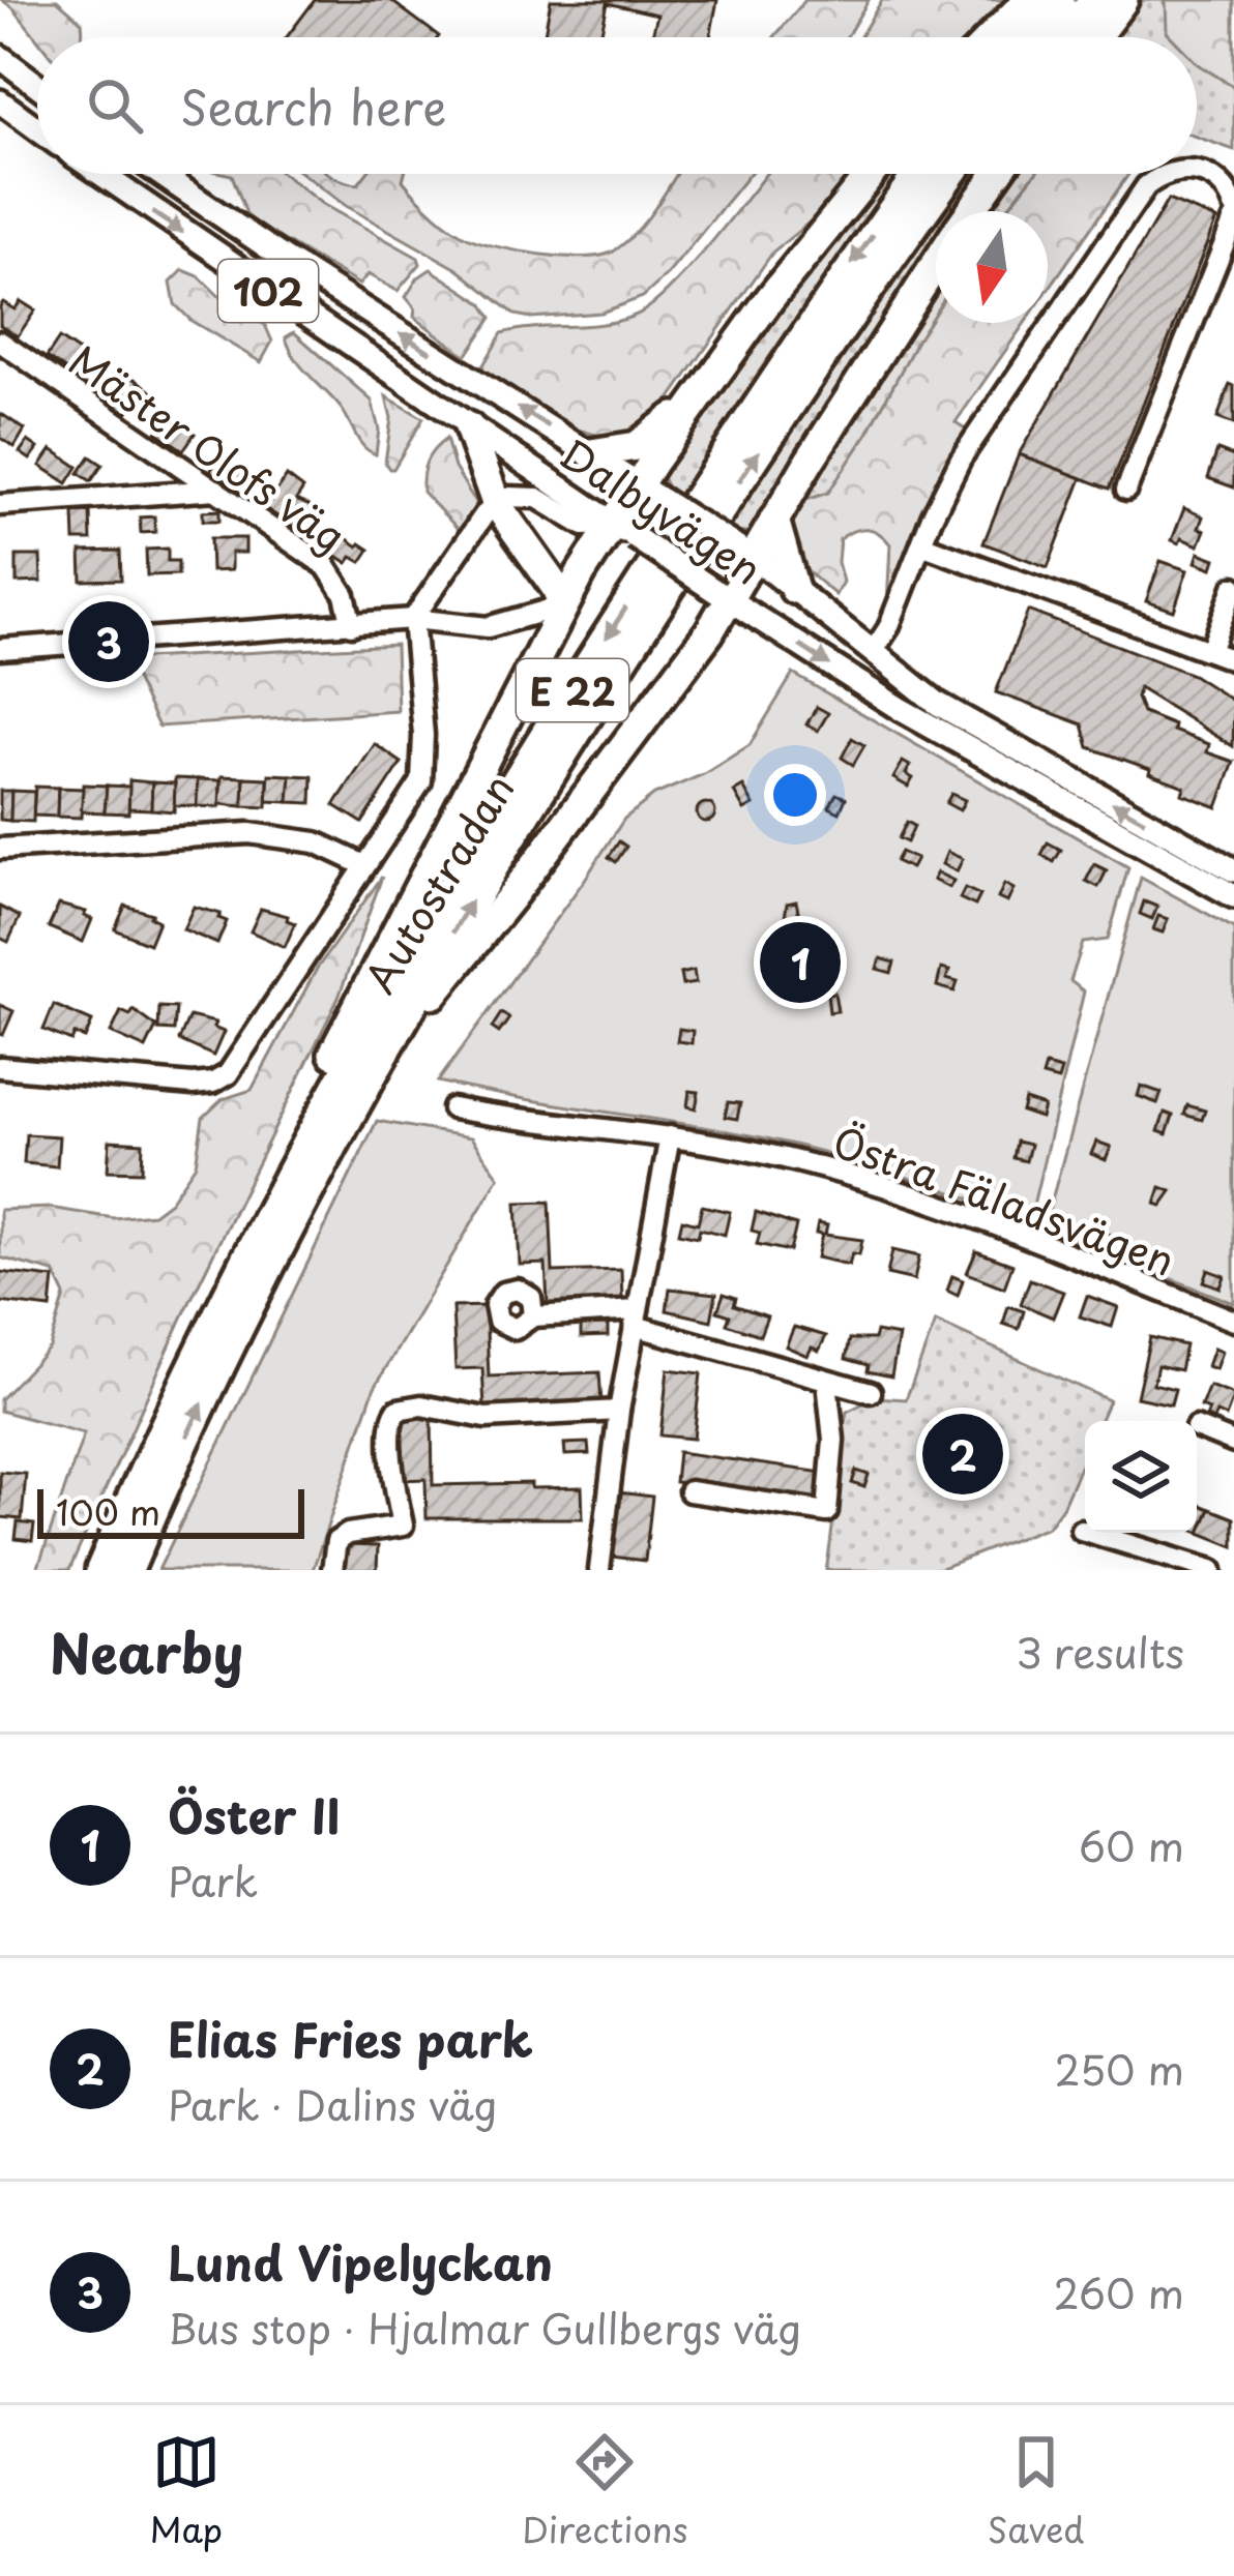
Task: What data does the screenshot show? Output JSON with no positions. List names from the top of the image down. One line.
{"streets":{"highway":["E 22","Autostradan"],"main road":["102","Dalbyvägen"],"street":["Mäster Olofs väg","Östra Fäladsvägen"]},"scale_bar":"100 m","north":"bottom","page":{"search":"Search here","pins":["3","1","2"],"scale":"100 m","heading":["Nearby","3 results"],"list":[{"mark":"1","name":"Öster II","note":"Park","value":"60 m"},{"mark":"2","name":"Elias Fries park","note":"Park · Dalins väg","value":"250 m"},{"mark":"3","name":"Lund Vipelyckan","note":"Bus stop · Hjalmar Gullbergs väg","value":"260 m"}],"nav":["Map","Directions","Saved"]}}
